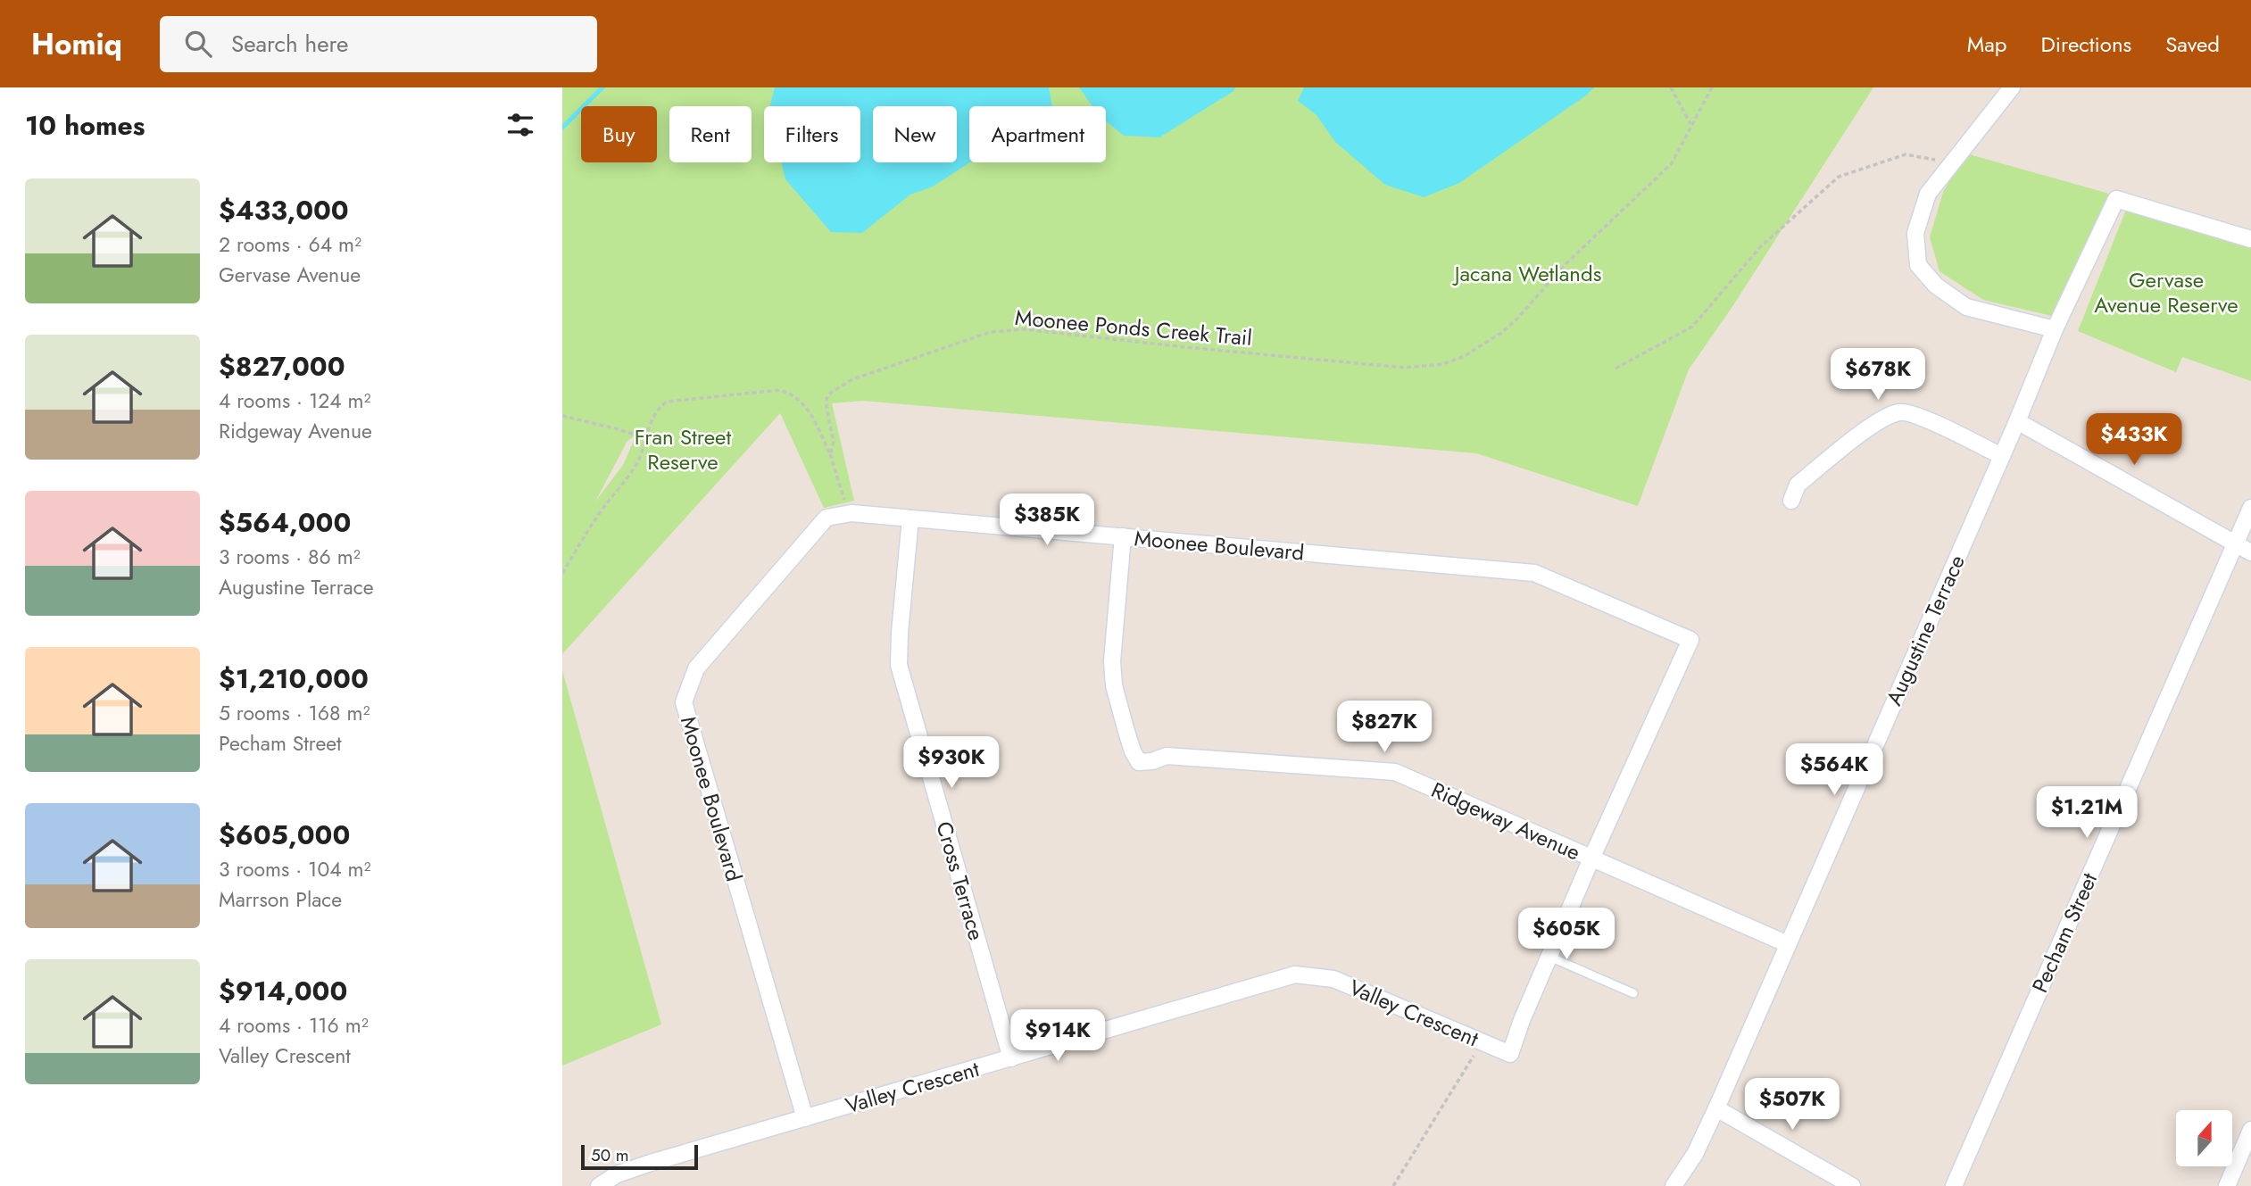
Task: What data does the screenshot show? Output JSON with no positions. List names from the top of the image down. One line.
{"streets":{"street":["Moonee Boulevard","Augustine Terrace","Ridgeway Avenue","Cross Terrace","Pecham Street","Valley Crescent"],"path":["Moonee Ponds Creek Trail"]},"crossings":[["Moonee Boulevard","Ridgeway Avenue"],["Moonee Boulevard","Cross Terrace"],["Moonee Boulevard","Valley Crescent"],["Augustine Terrace","Ridgeway Avenue"],["Cross Terrace","Valley Crescent"]],"parks":["Jacana Wetlands","Gervase Avenue Reserve","Fran Street Reserve"],"scale_bar":"50 m","north":"top","page":{"header":"Homiq","search":"Search here","nav":["Map","Directions","Saved"],"heading":"10 homes","chip":["Buy","Rent","Filters","New","Apartment"],"list":[{"name":"$433,000","note":"2 rooms · 64 m² · Gervase Avenue"},{"name":"$827,000","note":"4 rooms · 124 m² · Ridgeway Avenue"},{"name":"$564,000","note":"3 rooms · 86 m² · Augustine Terrace"},{"name":"$1,210,000","note":"5 rooms · 168 m² · Pecham Street"},{"name":"$605,000","note":"3 rooms · 104 m² · Marrson Place"},{"name":"$914,000","note":"4 rooms · 116 m² · Valley Crescent"}],"price":["$678K","$433K","$385K","$827K","$930K","$564K","$1.21M","$605K","$914K","$507K"],"scale":"50 m"}}
